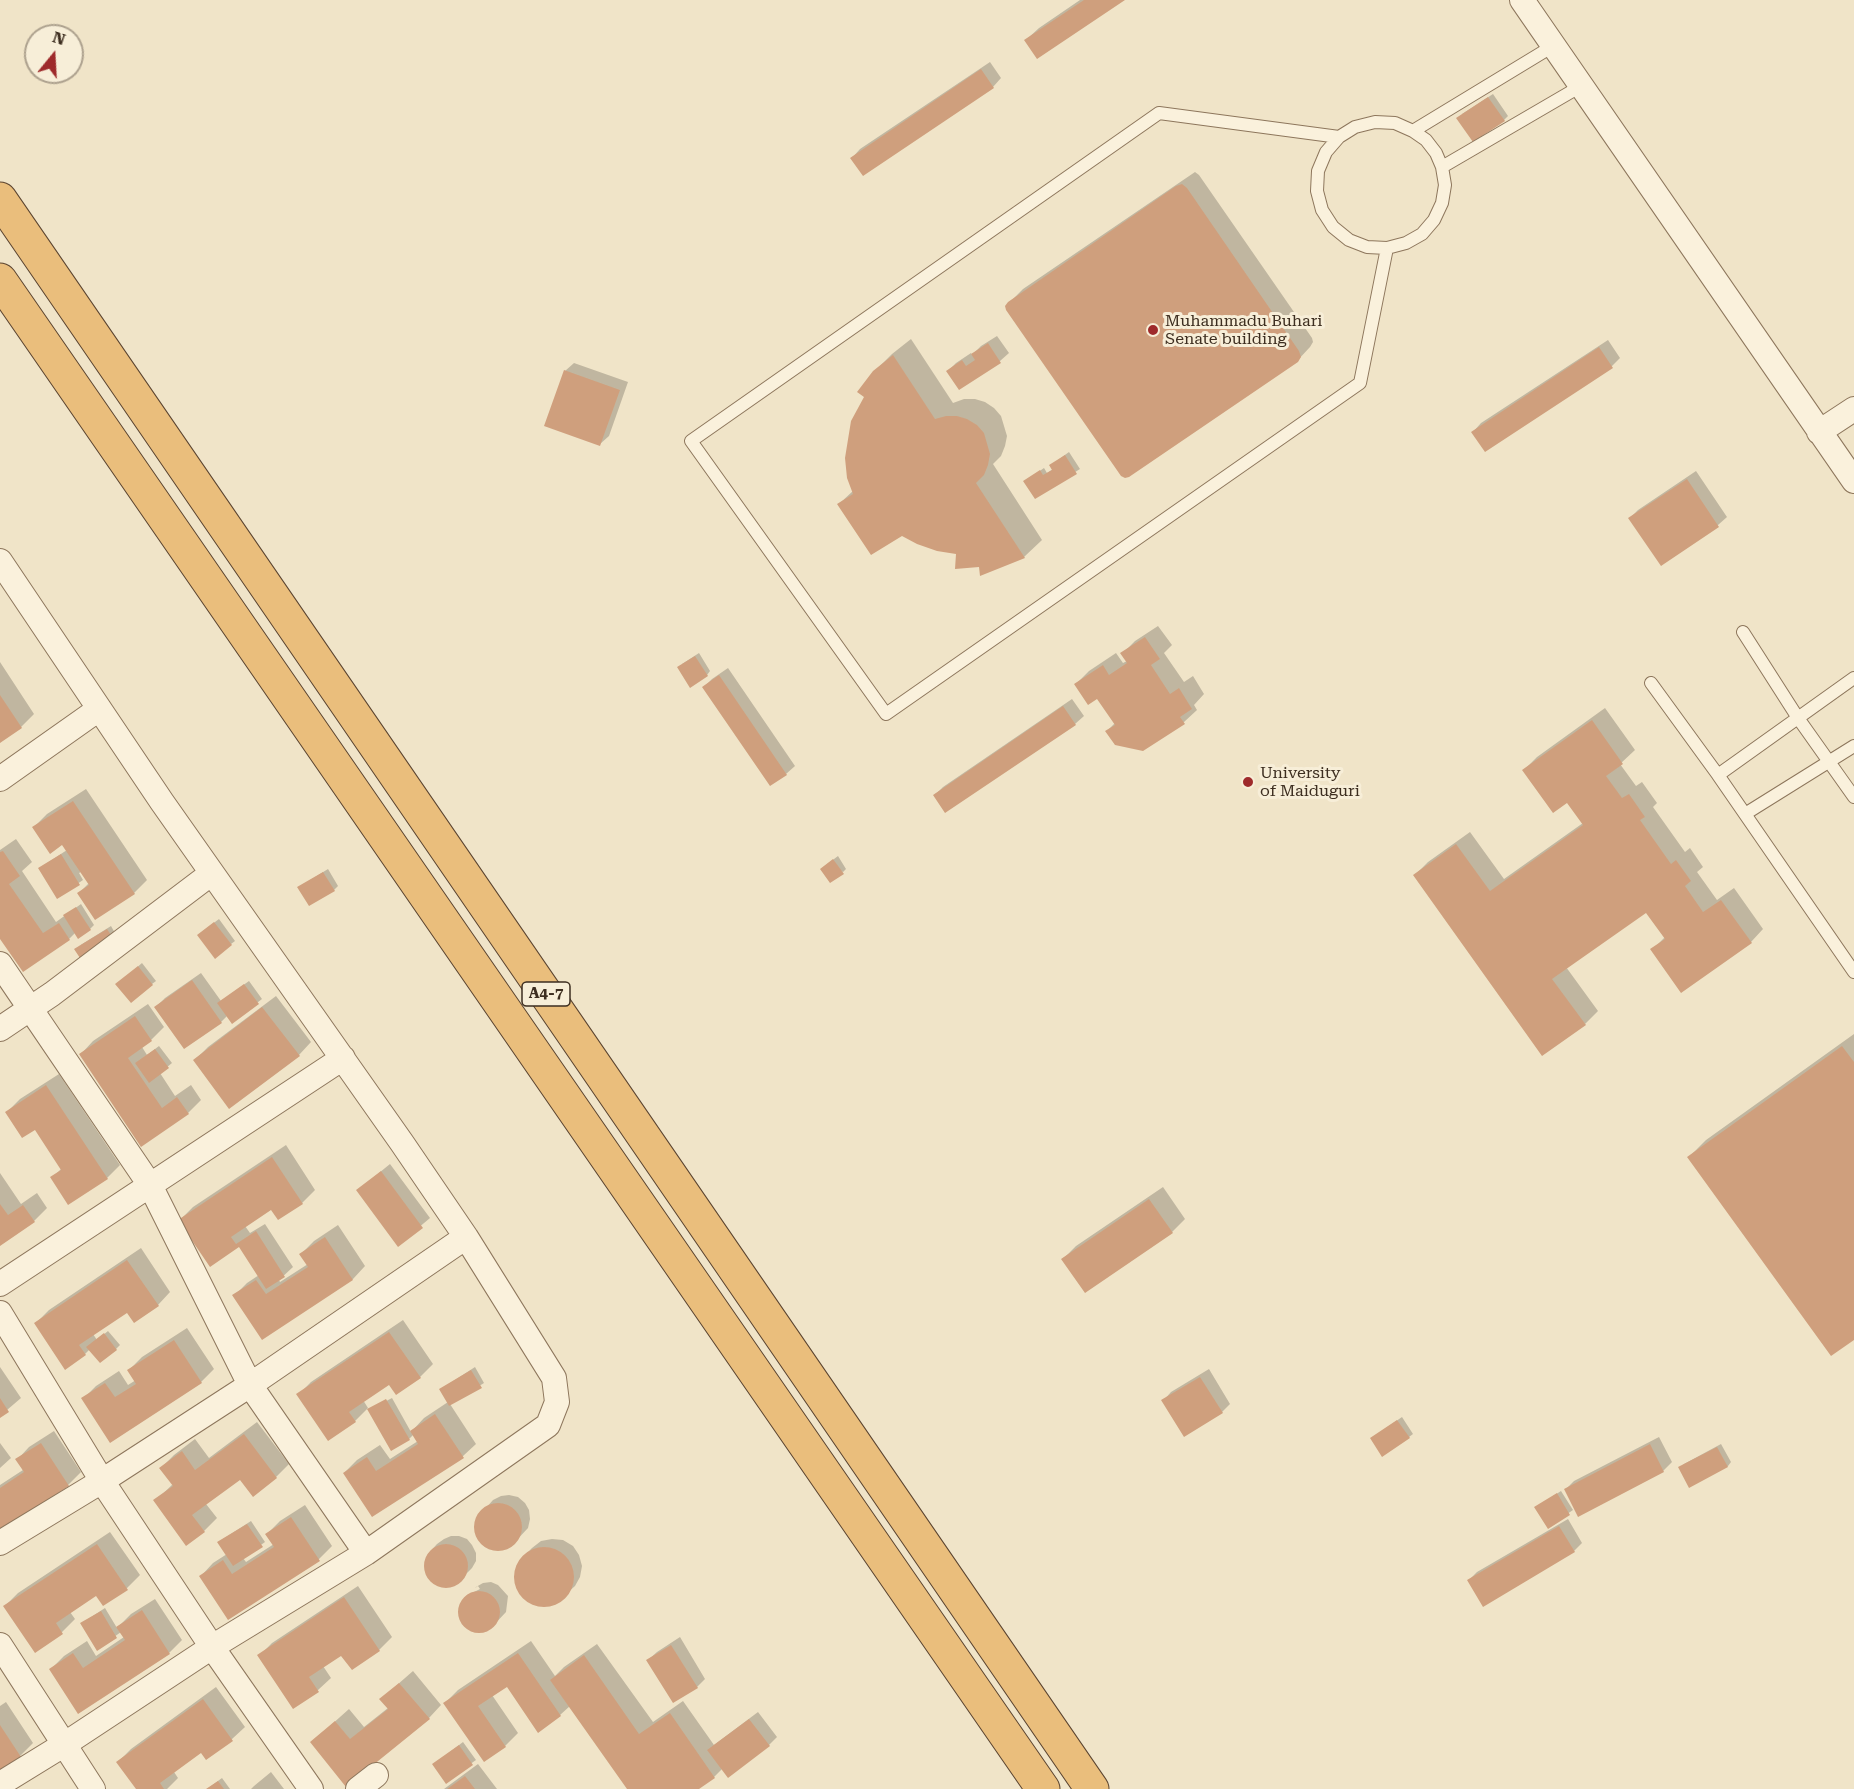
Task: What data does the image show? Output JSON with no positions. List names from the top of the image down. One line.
{"streets":{"highway":["A4-7"]},"places":["Muhammadu Buhari Senate building","University of Maiduguri"],"north":"top"}
